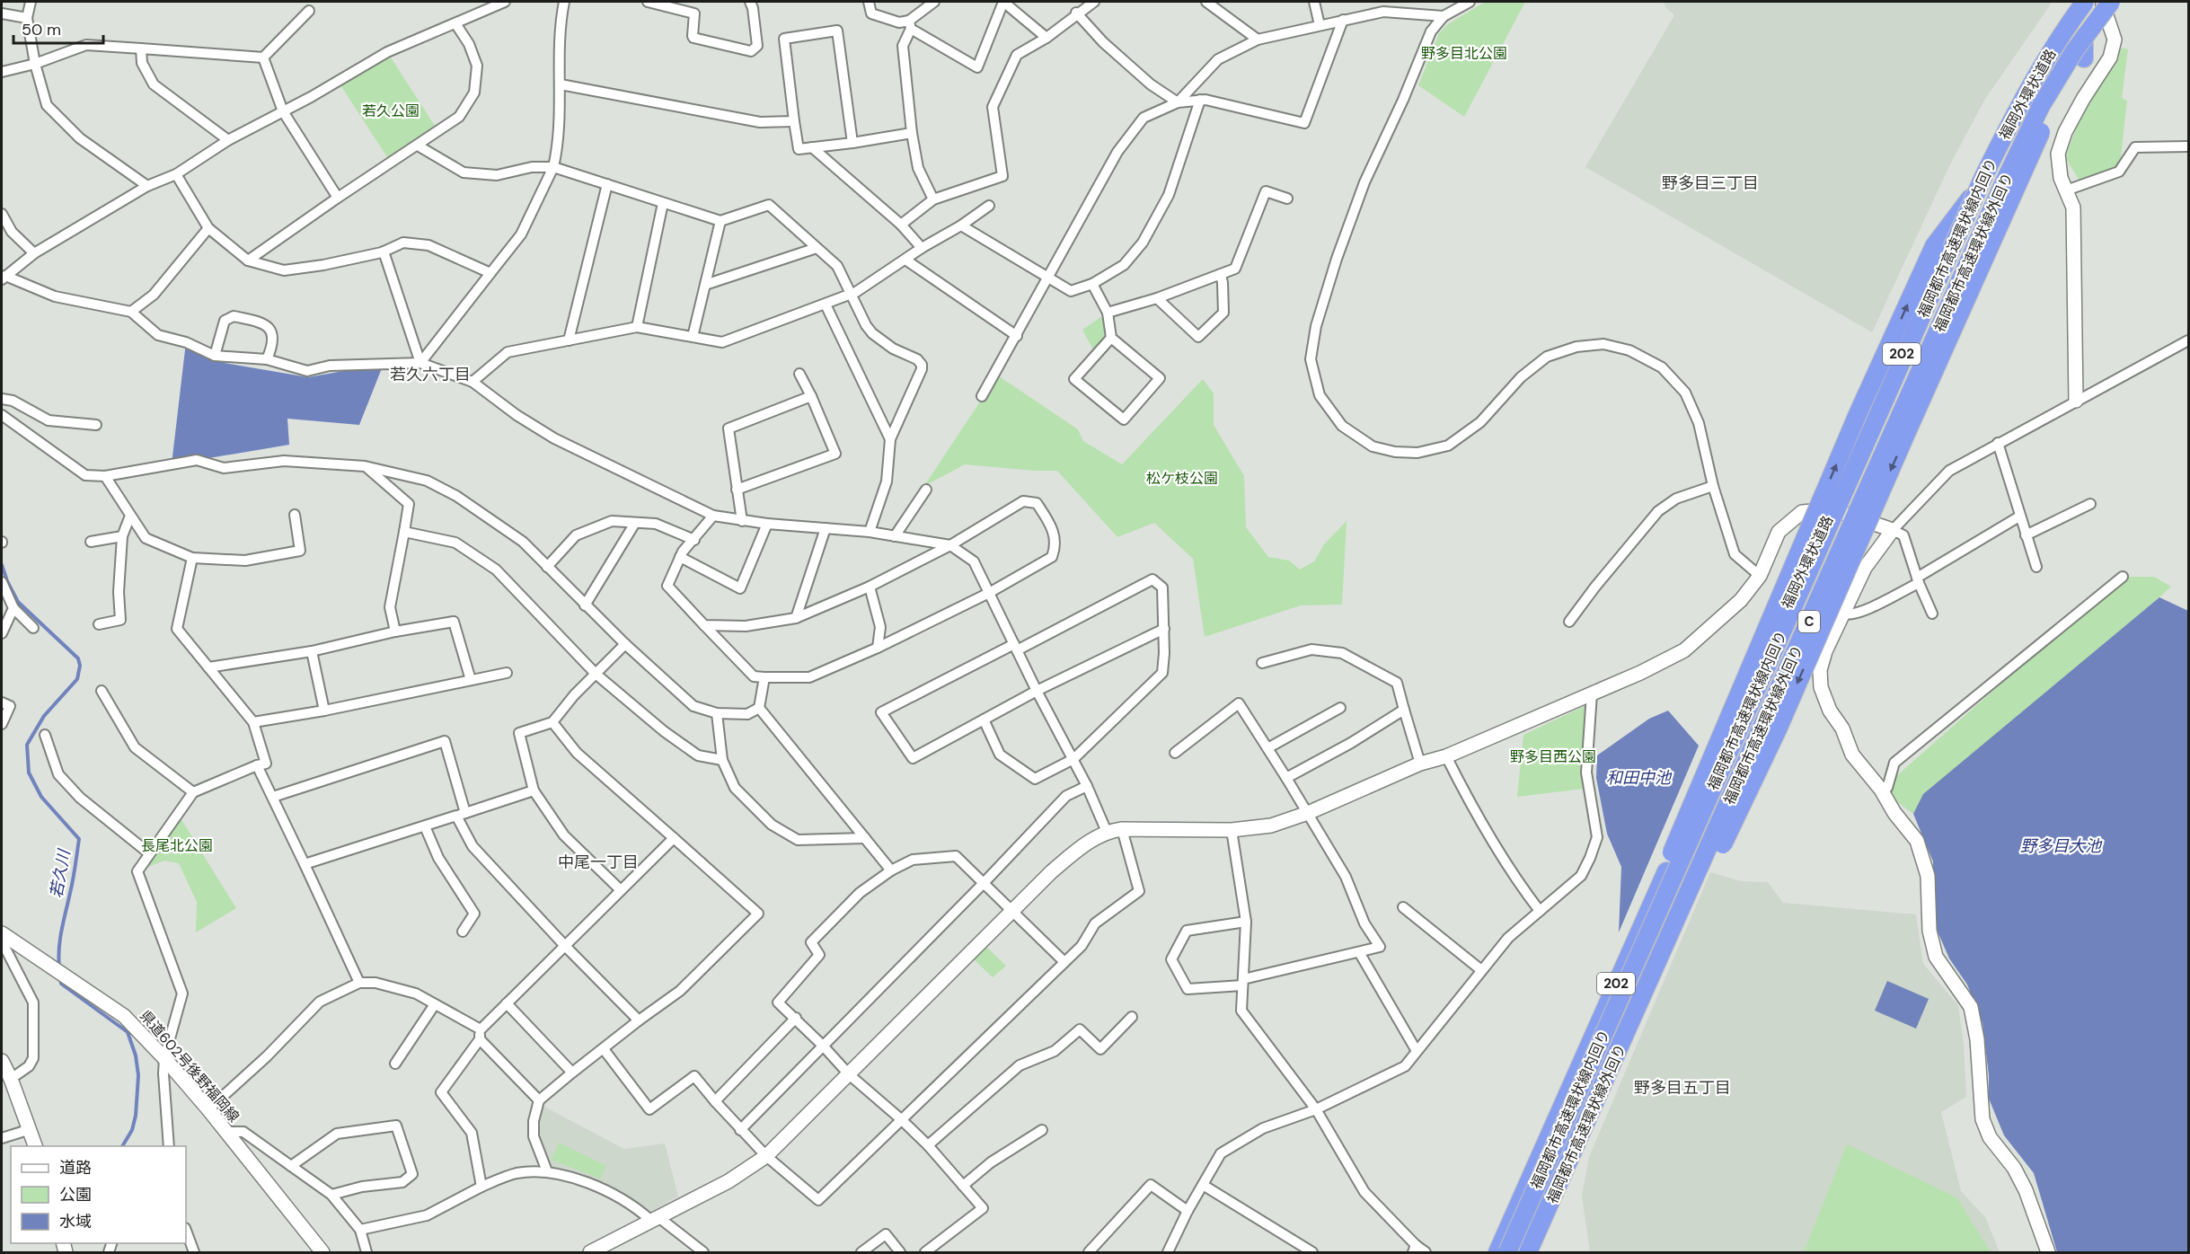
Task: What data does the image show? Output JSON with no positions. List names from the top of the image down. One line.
{"streets":{"highway":["福岡外環状道路","福岡都市高速環状線内回り","福岡都市高速環状線外回り","202","C"],"street":["県道602号後野福岡線"]},"crossings":[["福岡外環状道路","福岡都市高速環状線内回り"],["福岡外環状道路","福岡都市高速環状線外回り"]],"districts":["野多目三丁目","若久六丁目","中尾一丁目","野多目五丁目"],"water":["和田中池","野多目大池","若久川"],"parks":["野多目北公園","若久公園","松ケ枝公園","野多目西公園","長尾北公園"],"legend":["道路","公園","水域"],"scale_bar":"50 m"}
